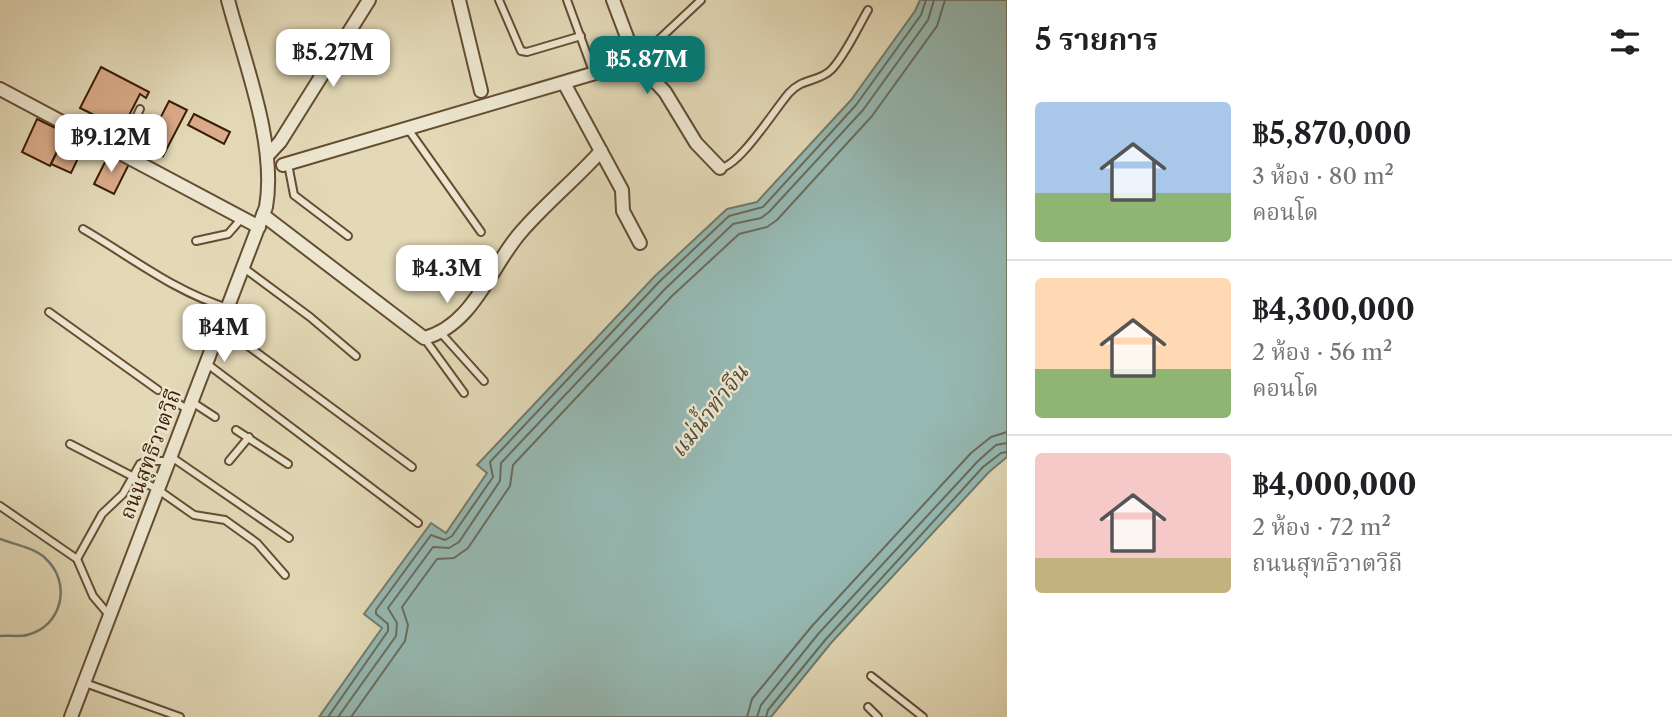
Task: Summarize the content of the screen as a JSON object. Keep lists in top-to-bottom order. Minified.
{"streets":{"street":["ถนนสุทธิวาตวิถี"]},"water":["แม่น้ำท่าจีน"],"page":{"heading":"5 รายการ","price":["฿5.27M","฿5.87M","฿9.12M","฿4.3M","฿4M"],"list":[{"name":"฿5,870,000","note":"3 ห้อง · 80 m² · คอนโด"},{"name":"฿4,300,000","note":"2 ห้อง · 56 m² · คอนโด"},{"name":"฿4,000,000","note":"2 ห้อง · 72 m² · ถนนสุทธิวาตวิถี"}]}}
